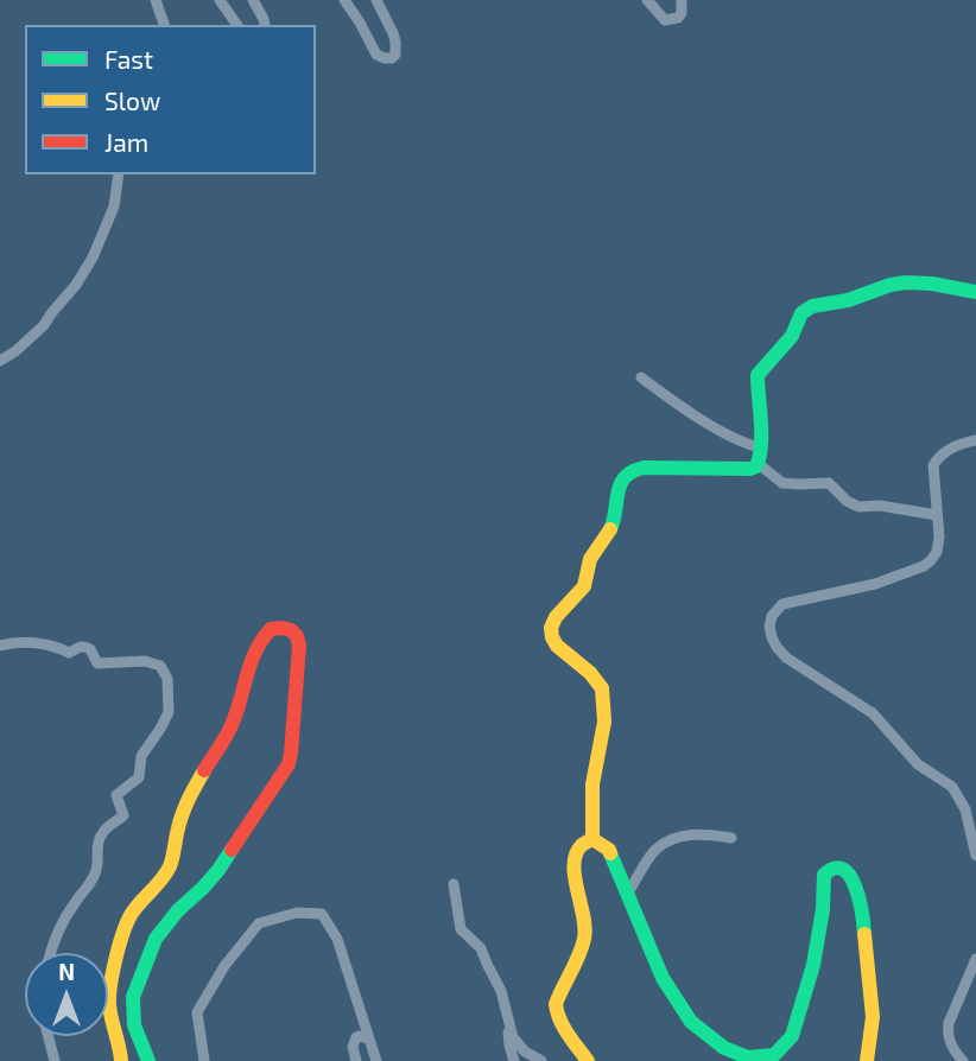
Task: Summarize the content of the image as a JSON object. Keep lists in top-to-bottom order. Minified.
{"legend":["Fast","Slow","Jam"],"north":"top"}
